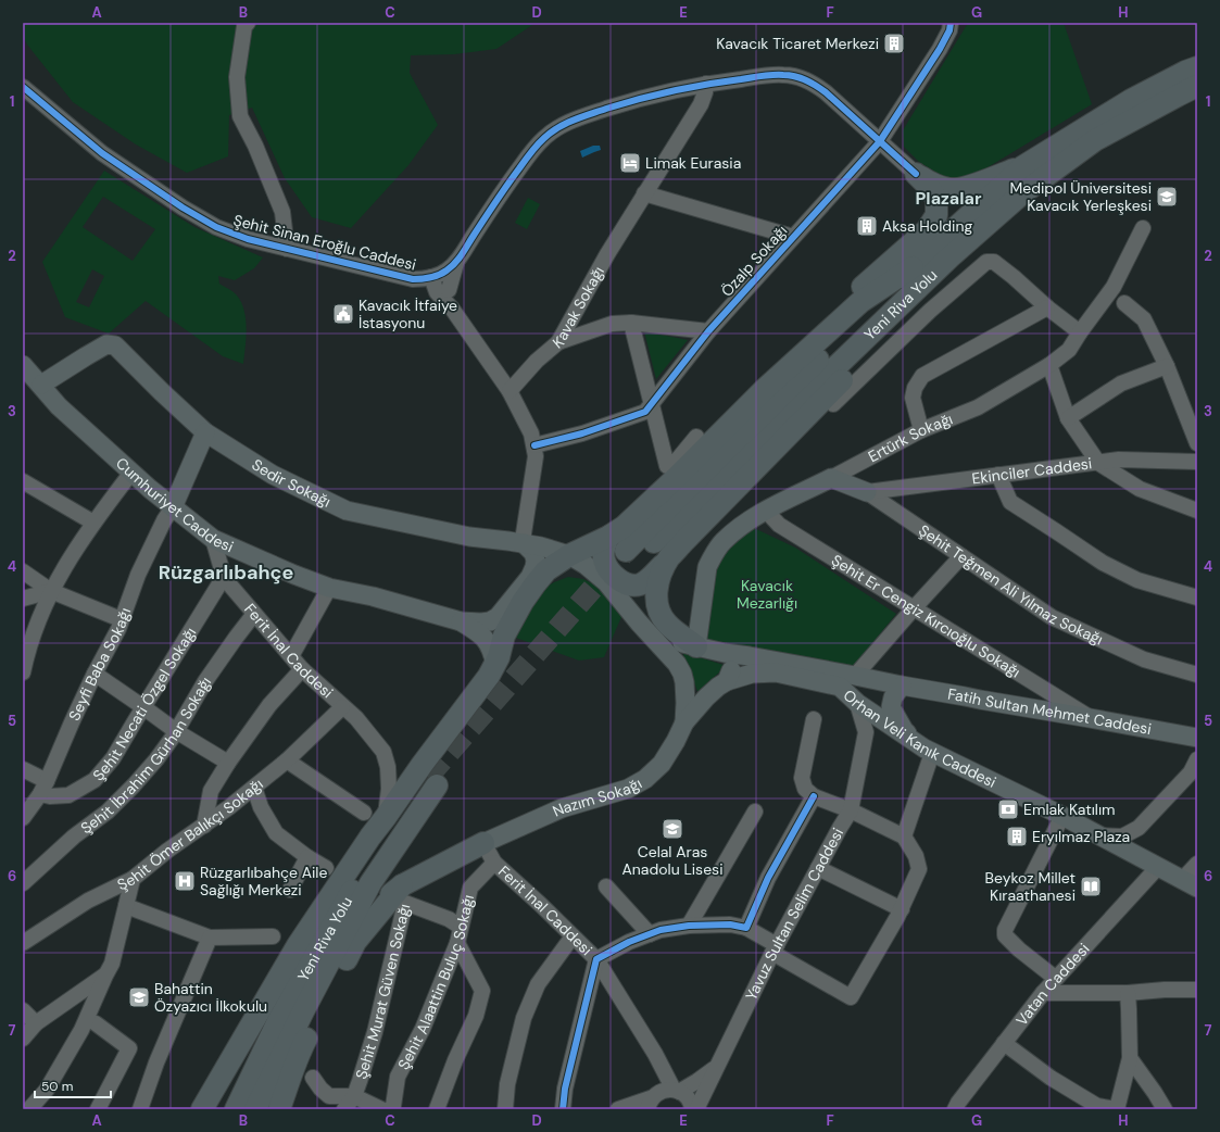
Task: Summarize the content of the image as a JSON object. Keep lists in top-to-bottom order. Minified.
{"streets":{"highway":["Yeni Riva Yolu"],"main road":["Ertürk Sokağı","Sedir Sokağı","Cumhuriyet Caddesi","Şehit Teğmen Ali Yılmaz Sokağı","Fatih Sultan Mehmet Caddesi","Orhan Veli Kanık Caddesi","Nazım Sokağı"],"street":["Şehit Sinan Eroğlu Caddesi","Özalp Sokağı","Kavak Sokağı","Ekinciler Caddesi","Şehit Er Cengiz Kırcıoğlu Sokağı","Ferit İnal Caddesi","Seyfi Baba Sokağı","Şehit Necati Özgel Sokağı","Şehit İbrahim Gürhan Sokağı","Şehit Ömer Balıkçı Sokağı","Yavuz Sultan Selim Caddesi","Şehit Alaattin Buluç Sokağı","Vatan Caddesi","Şehit Murat Güven Sokağı"]},"crossings":[["Şehit Sinan Eroğlu Caddesi","Özalp Sokağı"],["Şehit Sinan Eroğlu Caddesi","Kavak Sokağı"],["Ertürk Sokağı","Şehit Teğmen Ali Yılmaz Sokağı"],["Ertürk Sokağı","Şehit Er Cengiz Kırcıoğlu Sokağı"],["Ertürk Sokağı","Fatih Sultan Mehmet Caddesi"],["Ekinciler Caddesi","Şehit Teğmen Ali Yılmaz Sokağı"],["Sedir Sokağı","Cumhuriyet Caddesi"],["Sedir Sokağı","Fatih Sultan Mehmet Caddesi"],["Sedir Sokağı","Orhan Veli Kanık Caddesi"],["Sedir Sokağı","Nazım Sokağı"],["Cumhuriyet Caddesi","Ferit İnal Caddesi"],["Cumhuriyet Caddesi","Seyfi Baba Sokağı"],["Şehit Er Cengiz Kırcıoğlu Sokağı","Fatih Sultan Mehmet Caddesi"],["Ferit İnal Caddesi","Şehit Necati Özgel Sokağı"],["Ferit İnal Caddesi","Şehit İbrahim Gürhan Sokağı"],["Ferit İnal Caddesi","Nazım Sokağı"],["Ferit İnal Caddesi","Şehit Ömer Balıkçı Sokağı"],["Ferit İnal Caddesi","Şehit Alaattin Buluç Sokağı"],["Seyfi Baba Sokağı","Şehit Necati Özgel Sokağı"],["Orhan Veli Kanık Caddesi","Nazım Sokağı"],["Orhan Veli Kanık Caddesi","Vatan Caddesi"],["Şehit Alaattin Buluç Sokağı","Şehit Murat Güven Sokağı"]],"districts":["Plazalar","Rüzgarlıbahçe"],"parks":["Kavacık Mezarlığı"],"places":{"building":["Kavacık Ticaret Merkezi","Aksa Holding","Eryılmaz Plaza"],"hotel":["Limak Eurasia"],"school or university":["Medipol Üniversitesi Kavacık Yerleşkesi","Celal Aras Anadolu Lisesi","Bahattin Özyazıcı İlkokulu"],"public building":["Kavacık İtfaiye İstasyonu"],"bank":["Emlak Katılım"],"hospital":["Rüzgarlıbahçe Aile Sağlığı Merkezi"],"library":["Beykoz Millet Kıraathanesi"]},"scale_bar":"50 m","grid":{"columns":["A","B","C","D","E","F","G","H"],"rows":["1","2","3","4","5","6","7"]}}
